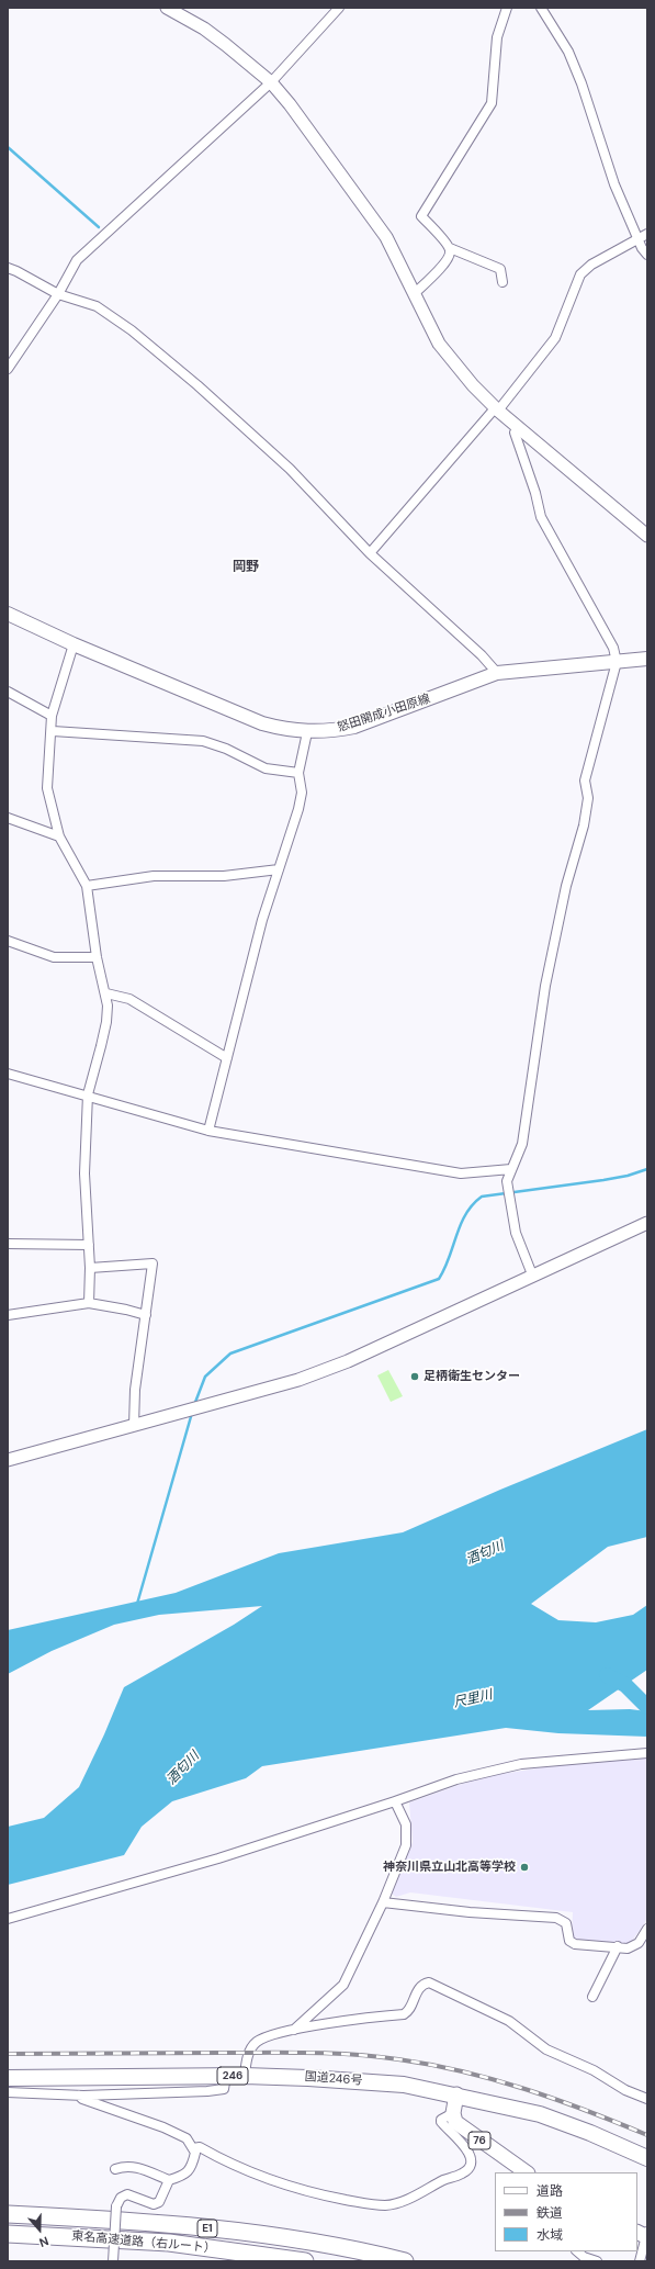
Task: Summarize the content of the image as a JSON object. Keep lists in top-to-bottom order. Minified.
{"streets":{"highway":["246","国道246号","E1","東名高速道路（右ルート）"],"main road":["怒田開成小田原線","76"]},"districts":["岡野"],"water":["酒匂川","尺里川"],"places":["足柄衛生センター","神奈川県立山北高等学校"],"legend":["道路","鉄道","水域"],"north":"bottom"}
